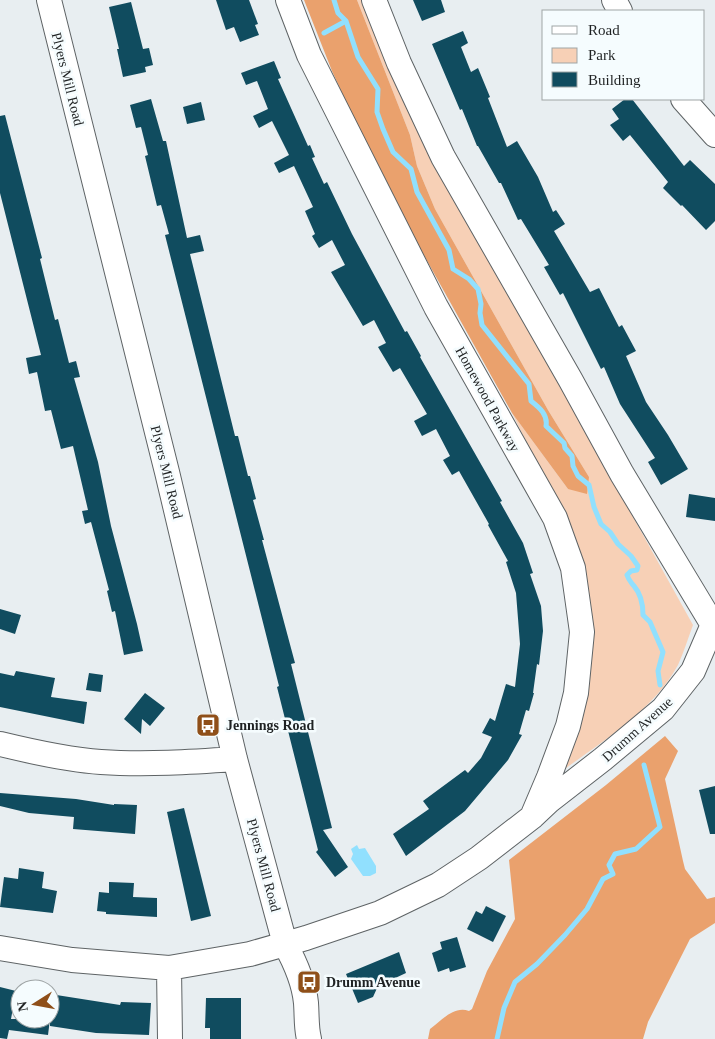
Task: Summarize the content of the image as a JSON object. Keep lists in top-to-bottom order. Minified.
{"streets":{"street":["Plyers Mill Road","Homewood Parkway","Drumm Avenue"]},"crossings":[["Plyers Mill Road","Drumm Avenue"],["Homewood Parkway","Drumm Avenue"]],"places":{"bus stop":["Jennings Road","Drumm Avenue"]},"legend":["Road","Park","Building"],"north":"left"}
